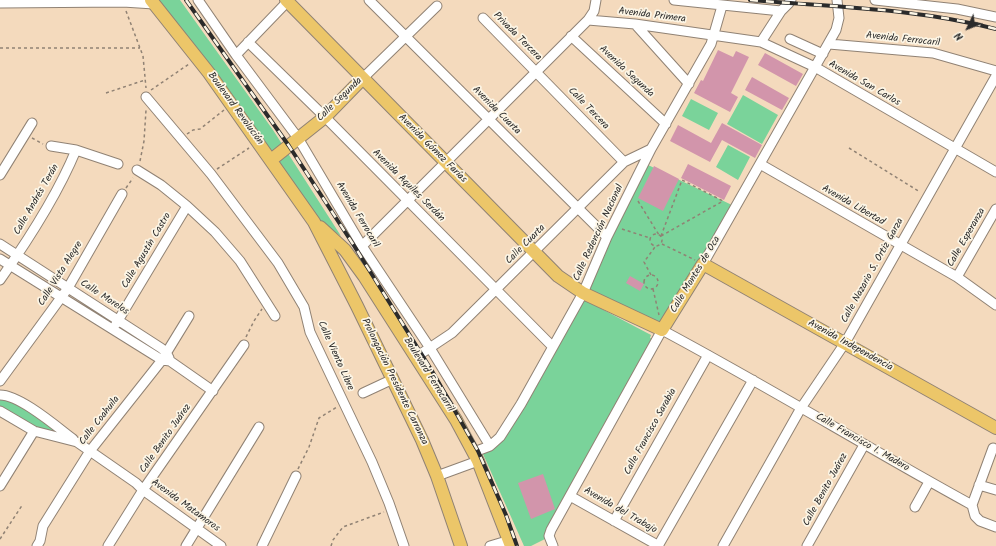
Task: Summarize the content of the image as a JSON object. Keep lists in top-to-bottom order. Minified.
{"streets":{"main road":["Calle Segunda","Boulevard Revolución","Avenida Gómez Farías","Calle Montes de Oca","Avenida Independencia","Boulevard Ferrocarril","Prolongación Presidente Carranza","Calle Francisco I. Madero"],"street":["Avenida Primera","Privada Tercera","Avenida Ferrocaril","Avenida Segunda","Avenida San Carlos","Calle Tercera","Avenida Cuarta","Avenida Aquiles Serdán","Calle Andrés Terán","Avenida Libertad","Calle Redención Nacional","Calle Esperanza","Calle Cuarta","Calle Agustín Castro","Calle Nazario S. Ortiz Garza","Calle Vista Alegre","Calle Morelos","Calle Viento Libre","Calle Coahuila","Calle Francisco Sarabia","Calle Benito Juárez","Avenida Matamoros","Avenida del Trabajo"]},"crossings":[["Avenida Primera","Avenida San Carlos"],["Avenida Primera","Calle Redención Nacional"],["Privada Tercera","Calle Tercera"],["Avenida Ferrocaril","Calle Segunda"],["Avenida Ferrocaril","Calle Redención Nacional"],["Avenida Ferrocaril","Calle Cuarta"],["Avenida Ferrocaril","Calle Montes de Oca"],["Avenida Segunda","Calle Redención Nacional"],["Avenida San Carlos","Calle Redención Nacional"],["Avenida San Carlos","Calle Nazario S. Ortiz Garza"],["Avenida San Carlos","Calle Montes de Oca"],["Calle Segunda","Boulevard Revolución"],["Calle Segunda","Avenida Cuarta"],["Calle Segunda","Avenida Gómez Farías"],["Calle Segunda","Avenida Aquiles Serdán"],["Boulevard Revolución","Boulevard Ferrocarril"],["Boulevard Revolución","Prolongación Presidente Carranza"],["Calle Tercera","Calle Cuarta"],["Avenida Cuarta","Calle Redención Nacional"],["Avenida Cuarta","Calle Cuarta"],["Avenida Gómez Farías","Calle Redención Nacional"],["Avenida Gómez Farías","Calle Cuarta"],["Avenida Gómez Farías","Calle Francisco I. Madero"],["Avenida Aquiles Serdán","Calle Redención Nacional"],["Avenida Aquiles Serdán","Calle Cuarta"],["Calle Andrés Terán","Calle Morelos"],["Avenida Libertad","Calle Esperanza"],["Avenida Libertad","Calle Nazario S. Ortiz Garza"],["Avenida Libertad","Calle Montes de Oca"],["Calle Redención Nacional","Calle Cuarta"],["Calle Redención Nacional","Boulevard Ferrocarril"],["Calle Redención Nacional","Prolongación Presidente Carranza"],["Calle Redención Nacional","Calle Francisco I. Madero"],["Calle Cuarta","Boulevard Ferrocarril"],["Calle Agustín Castro","Calle Morelos"],["Calle Nazario S. Ortiz Garza","Avenida Independencia"],["Calle Nazario S. Ortiz Garza","Calle Francisco I. Madero"],["Calle Vista Alegre","Calle Morelos"],["Calle Montes de Oca","Avenida Independencia"],["Calle Montes de Oca","Calle Francisco I. Madero"],["Calle Montes de Oca","Avenida del Trabajo"],["Calle Morelos","Calle Coahuila"],["Calle Morelos","Calle Benito Juárez"],["Boulevard Ferrocarril","Prolongación Presidente Carranza"],["Calle Coahuila","Avenida Matamoros"],["Calle Francisco Sarabia","Calle Francisco I. Madero"],["Calle Francisco Sarabia","Avenida del Trabajo"],["Calle Benito Juárez","Calle Francisco I. Madero"],["Calle Benito Juárez","Avenida Matamoros"]],"north":"bottom left"}
